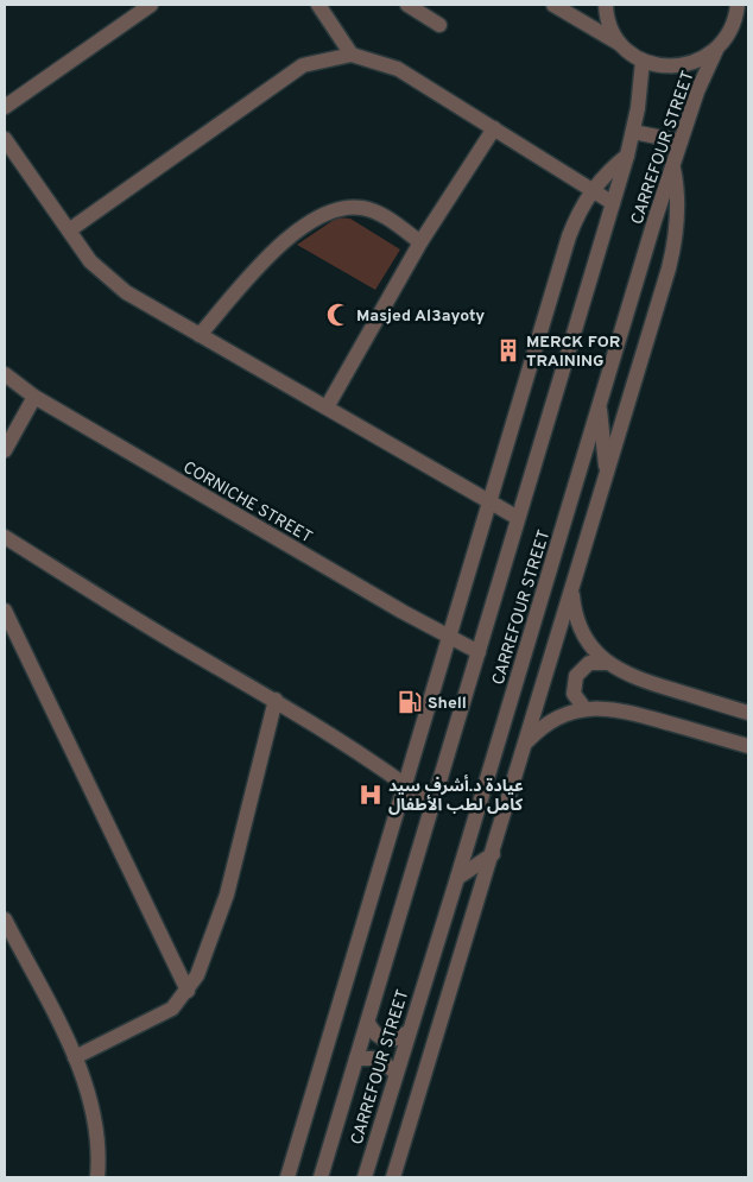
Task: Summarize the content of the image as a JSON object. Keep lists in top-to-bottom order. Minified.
{"streets":{"street":["CARREFOUR STREET","CORNICHE STREET"]},"crossings":[["CARREFOUR STREET","CORNICHE STREET"]],"places":{"mosque":["Masjed Al3ayoty"],"building":["MERCK FOR TRAINING"],"fuel station":["Shell"],"hospital":["عيادة د.أشرف سيد كامل لطب الأطفال"]}}
